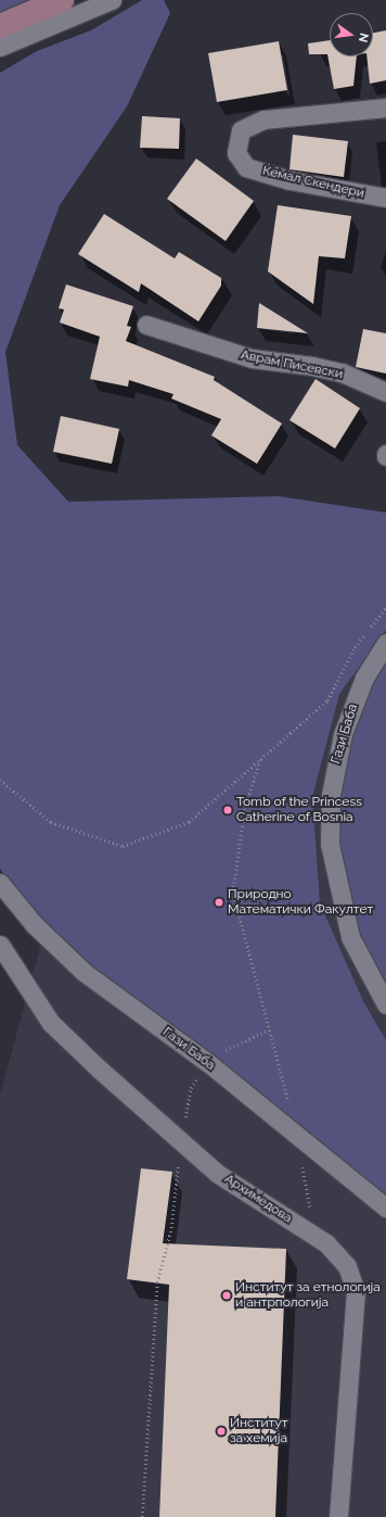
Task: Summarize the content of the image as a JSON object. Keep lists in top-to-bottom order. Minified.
{"streets":{"street":["Ќемал Скендери","Аврам Писевски","Гази Баба","Архимедова"]},"places":["Tomb of the Princess Catherine of Bosnia","Природно Математички Факултет","Институт за етнологија и антрпологија","Институт за хемија"],"north":"right"}
